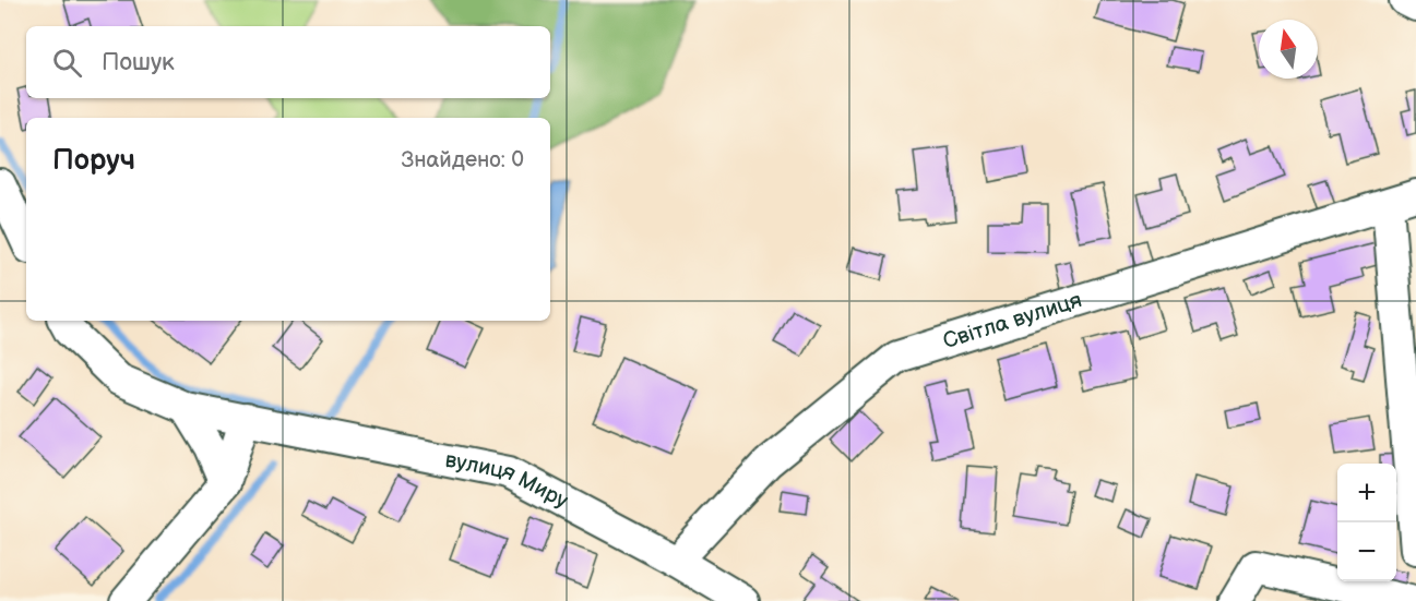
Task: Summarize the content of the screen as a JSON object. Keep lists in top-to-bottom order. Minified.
{"streets":{"street":["Світла вулиця","вулиця Миру"]},"crossings":[["Світла вулиця","вулиця Миру"]],"north":"top","page":{"search":"Пошук","heading":["Поруч","Знайдено: 0"],"map_buttons":["+","−"]}}
